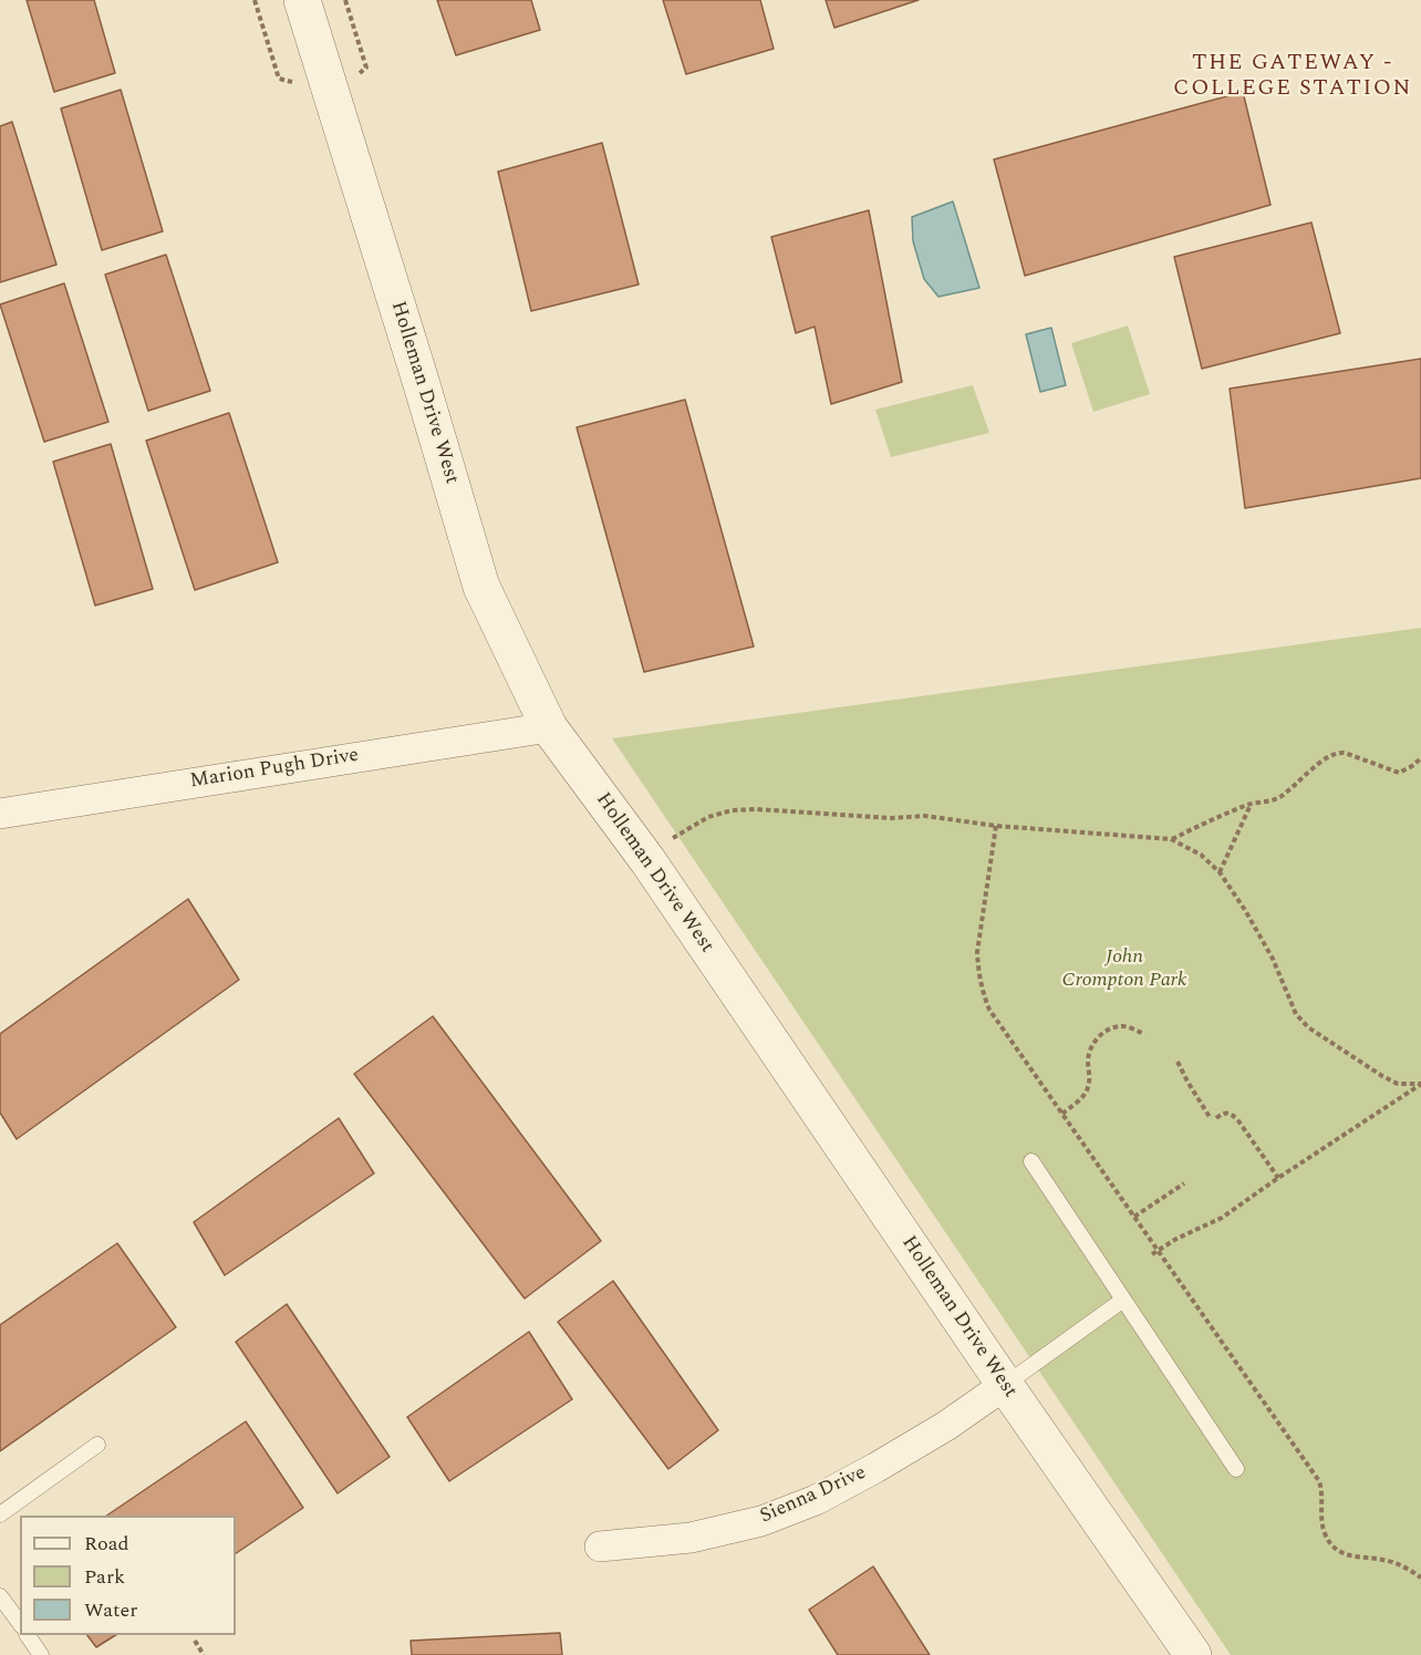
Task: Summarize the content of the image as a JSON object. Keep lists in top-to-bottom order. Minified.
{"streets":{"street":["Holleman Drive West","Marion Pugh Drive","Sienna Drive"]},"crossings":[["Holleman Drive West","Marion Pugh Drive"],["Holleman Drive West","Sienna Drive"]],"districts":["THE GATEWAY - COLLEGE STATION"],"parks":["John Crompton Park"],"legend":["Road","Park","Water"]}
